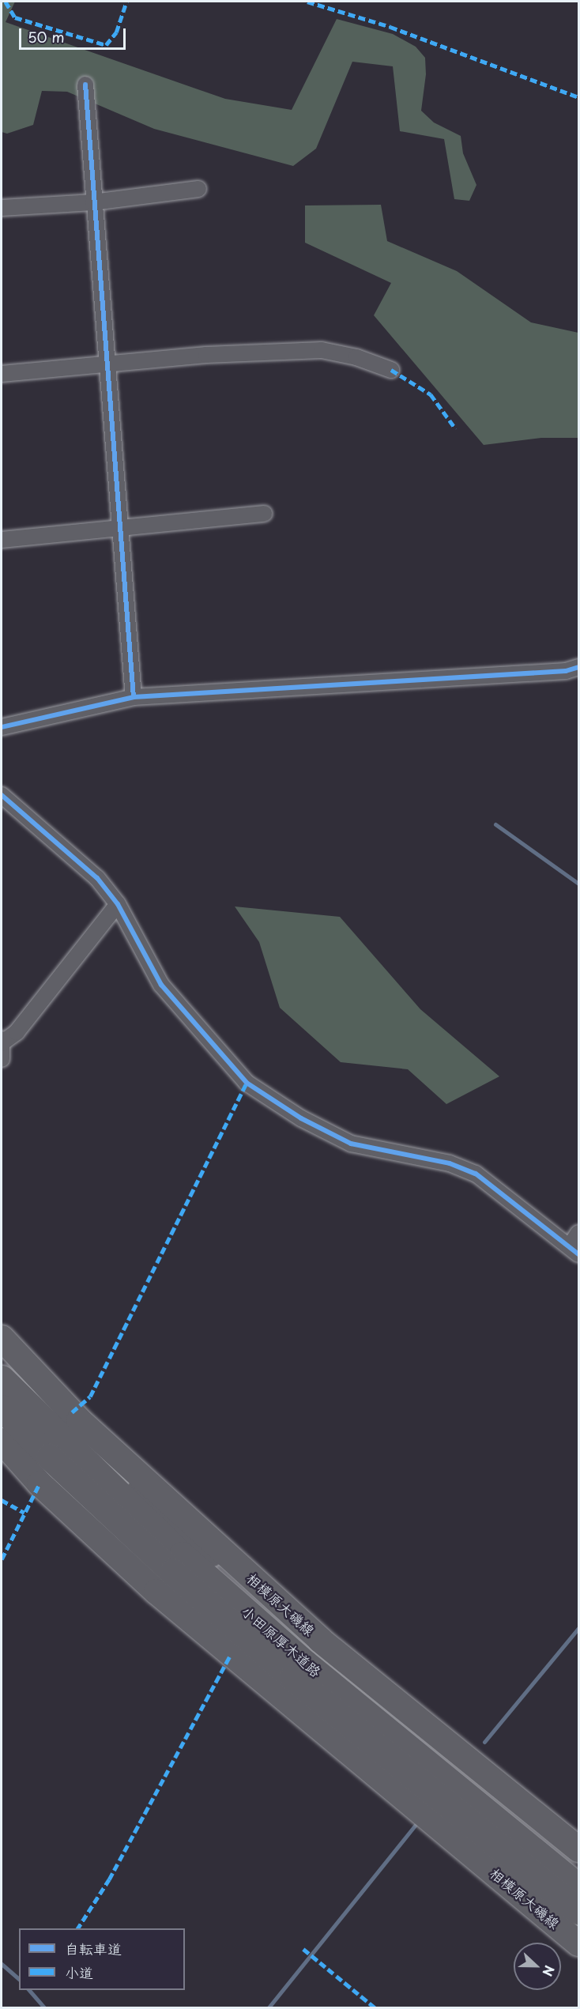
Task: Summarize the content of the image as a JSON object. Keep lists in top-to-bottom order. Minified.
{"streets":{"highway":["小田原厚木道路"],"main road":["相模原大磯線"]},"legend":["自転車道","小道"],"scale_bar":"50 m","north":"right"}
